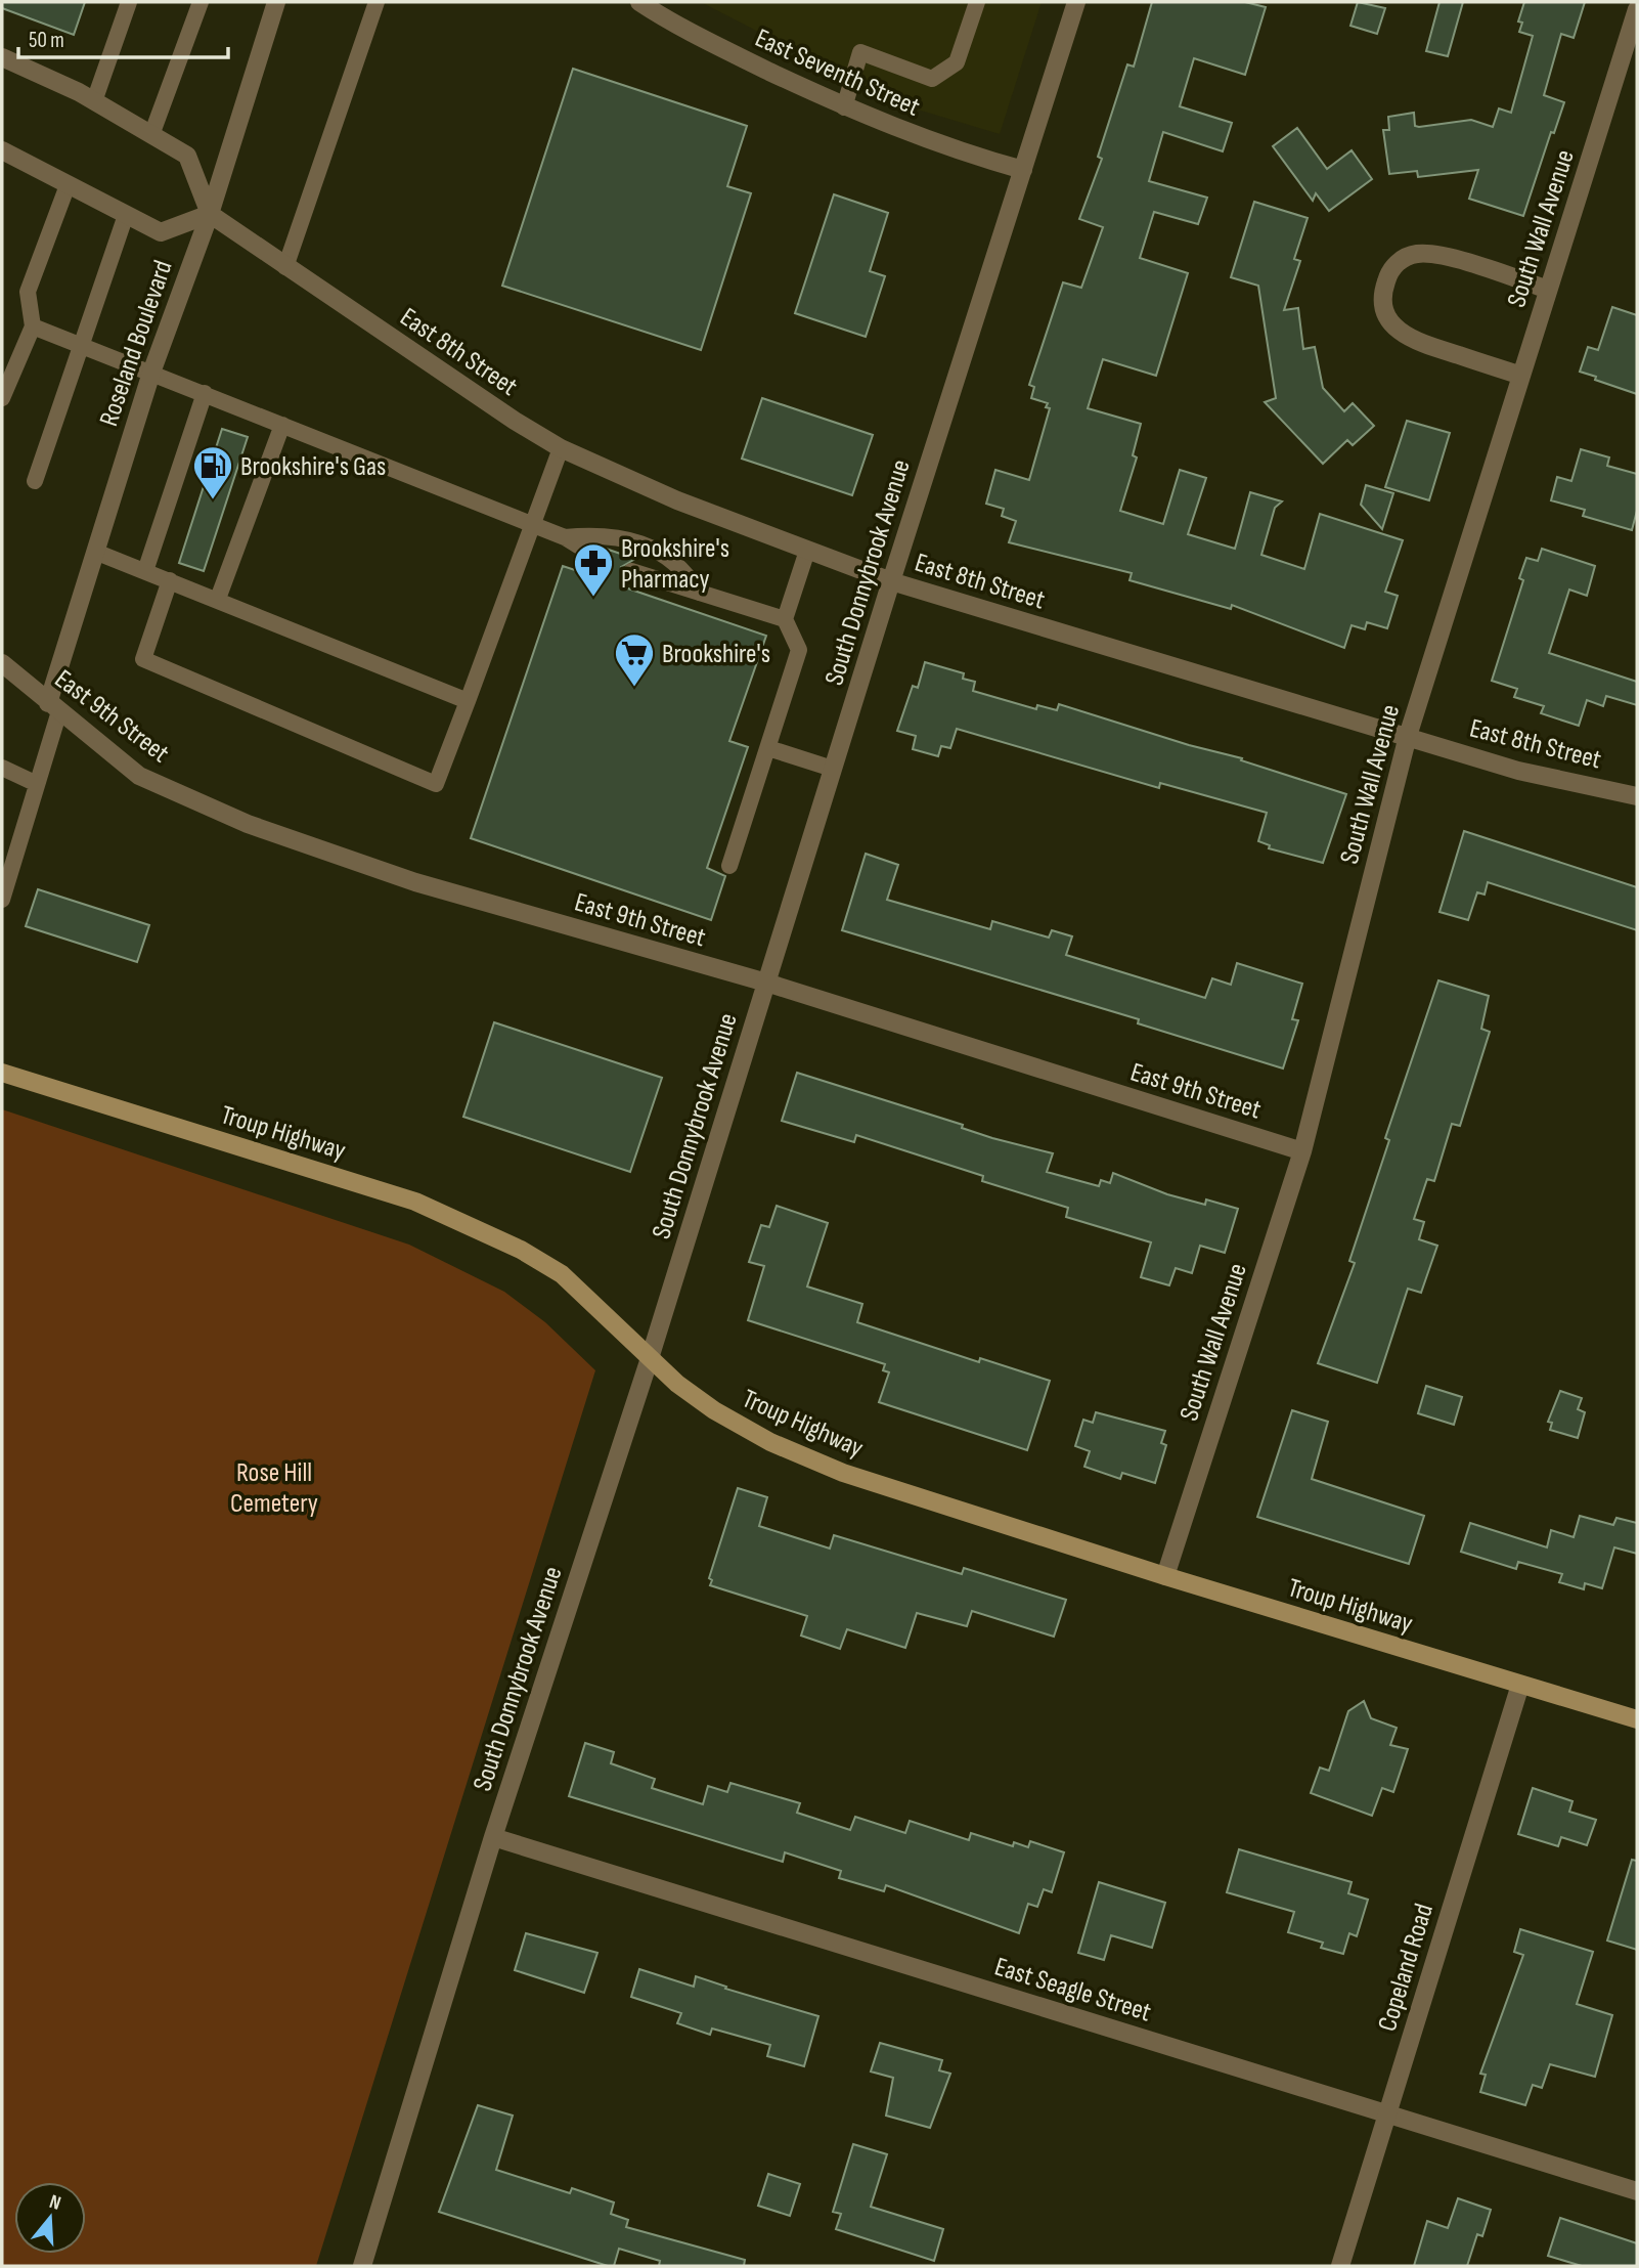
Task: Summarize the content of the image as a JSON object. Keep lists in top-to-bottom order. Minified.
{"streets":{"main road":["Troup Highway"],"street":["East Seventh Street","South Wall Avenue","Roseland Boulevard","East 8th Street","South Donnybrook Avenue","East 9th Street","Copeland Road","East Seagle Street"]},"crossings":[["East Seventh Street","South Donnybrook Avenue"],["South Wall Avenue","East 8th Street"],["South Wall Avenue","East 9th Street"],["South Wall Avenue","Troup Highway"],["Roseland Boulevard","East 8th Street"],["Roseland Boulevard","East 9th Street"],["East 8th Street","South Donnybrook Avenue"],["South Donnybrook Avenue","East 9th Street"],["South Donnybrook Avenue","Troup Highway"],["South Donnybrook Avenue","East Seagle Street"],["Troup Highway","Copeland Road"],["Copeland Road","East Seagle Street"]],"parks":["Rose Hill Cemetery"],"places":{"fuel station":["Brookshire's Gas"],"pharmacy":["Brookshire's Pharmacy"],"supermarket":["Brookshire's"]},"scale_bar":"50 m","north":"top"}
